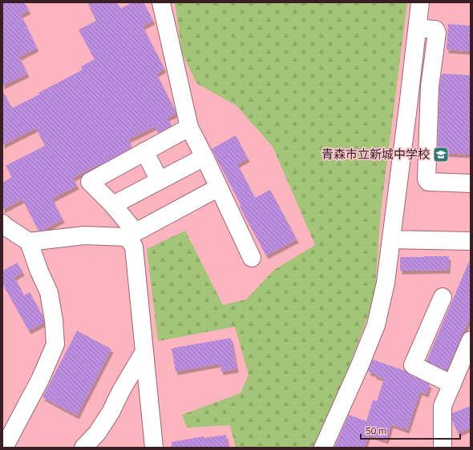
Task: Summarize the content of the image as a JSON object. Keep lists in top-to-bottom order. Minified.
{"places":{"school or university":["青森市立新城中学校"]},"scale_bar":"50 m"}
